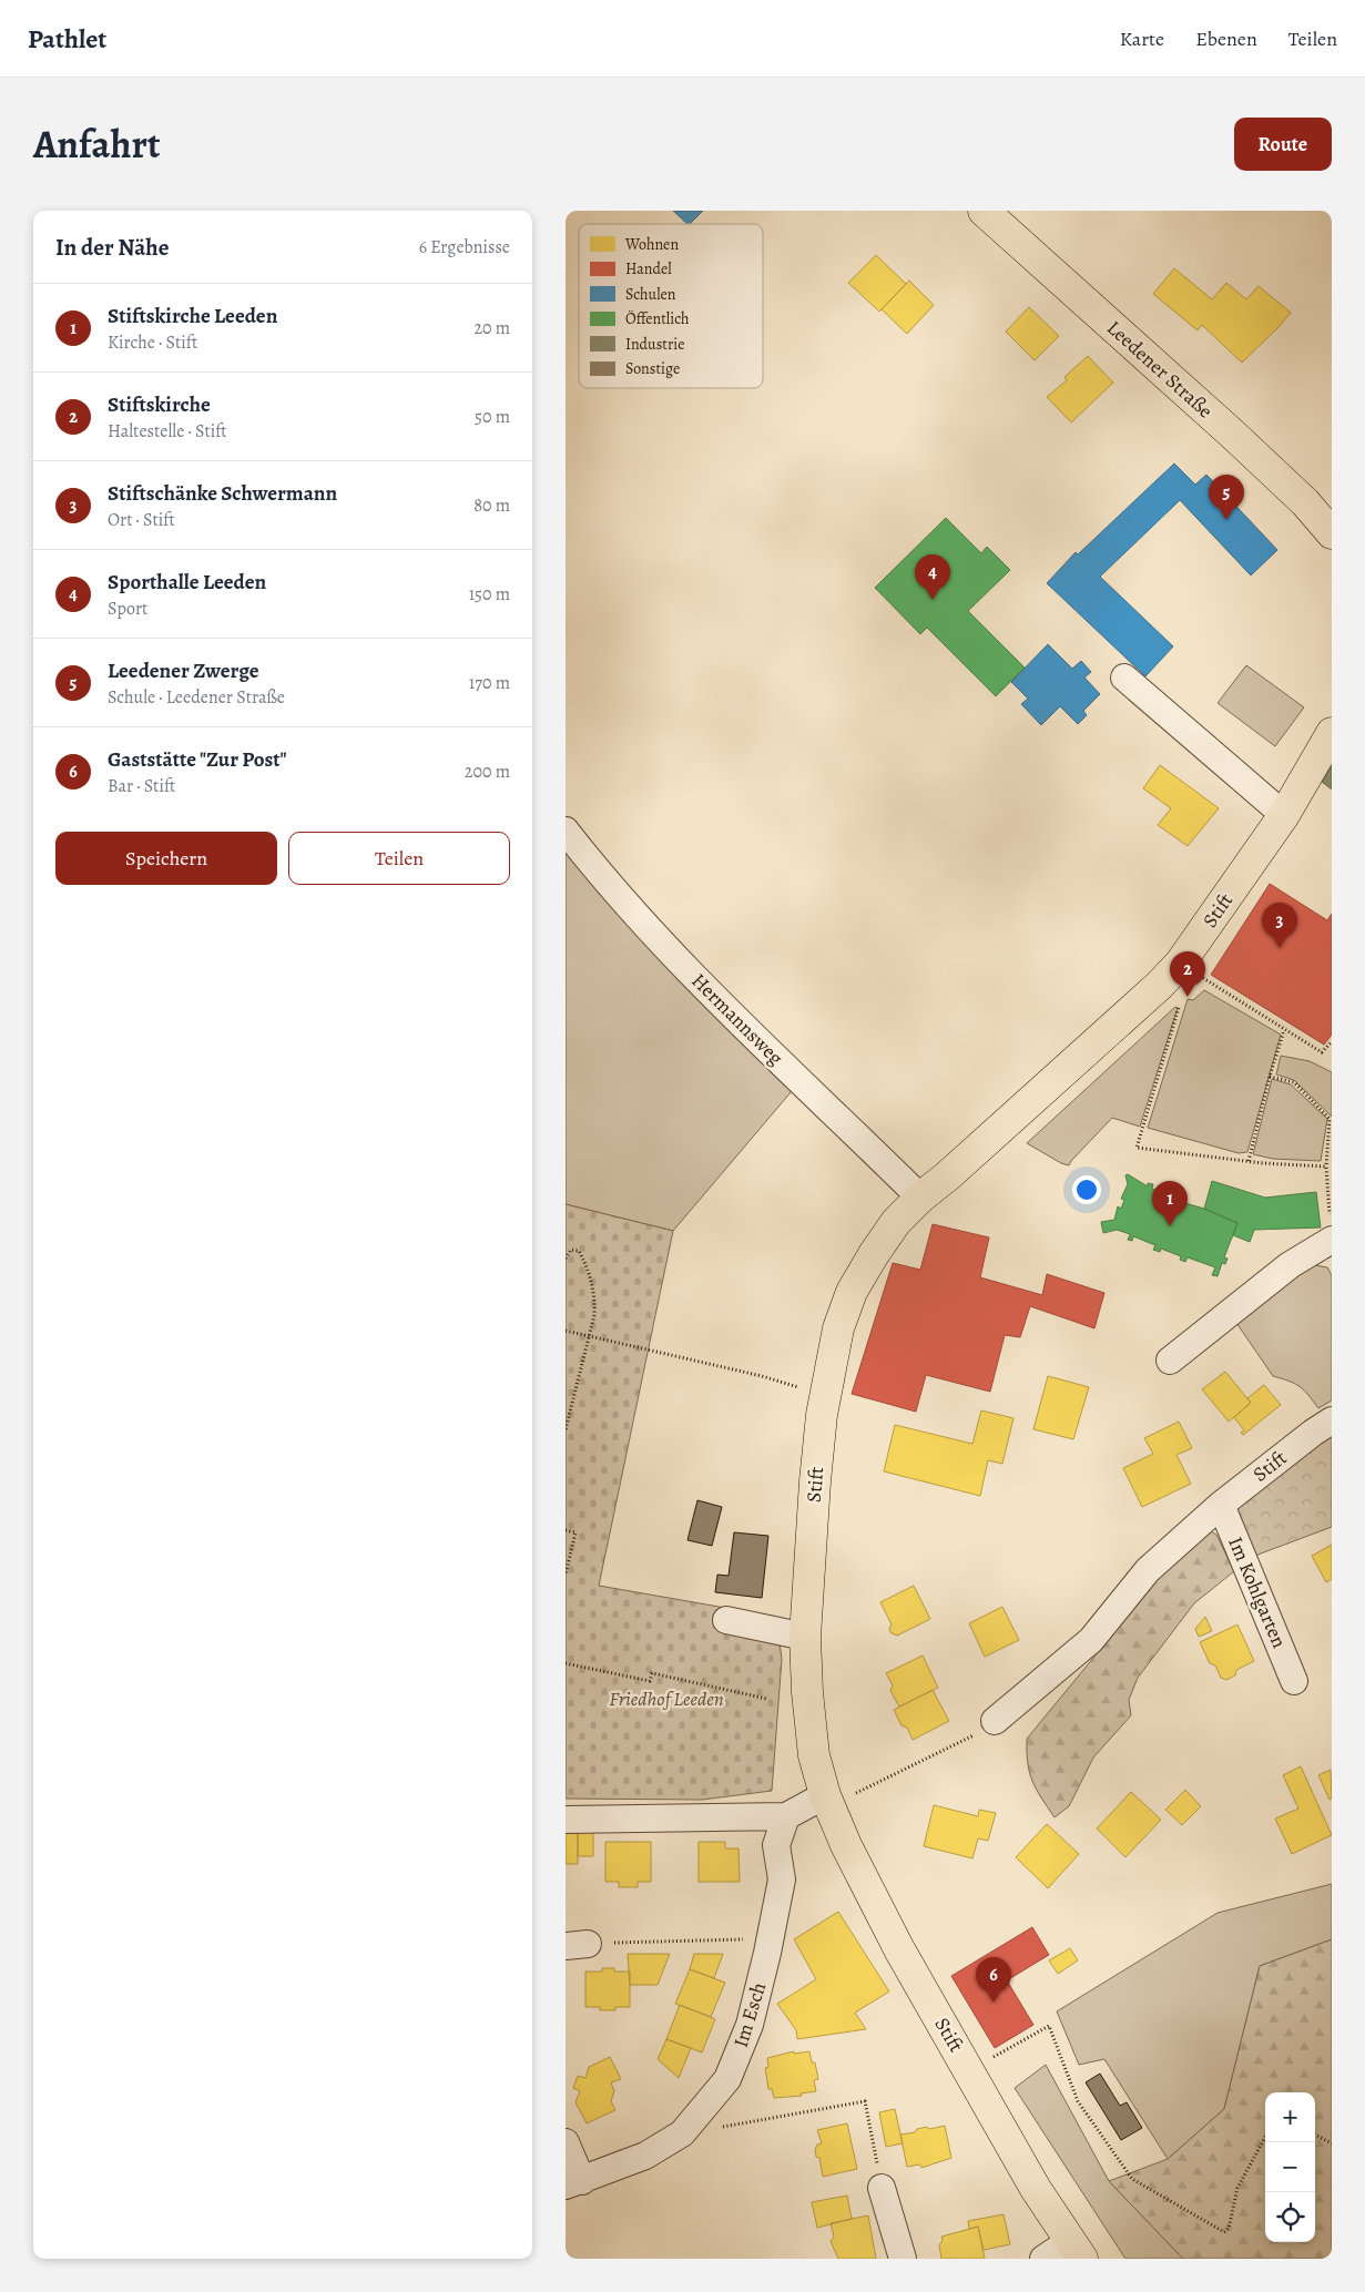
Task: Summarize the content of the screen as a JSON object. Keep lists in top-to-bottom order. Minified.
{"streets":{"main road":["Leedener Straße","Stift"],"street":["Hermannsweg","Im Kohlgarten","Im Esch"]},"crossings":[["Stift","Hermannsweg"],["Stift","Im Kohlgarten"]],"parks":["Friedhof Leeden"],"legend":["Wohnen","Handel","Schulen","Öffentlich","Industrie","Sonstige"],"page":{"header":"Pathlet","nav":["Karte","Ebenen","Teilen"],"title":"Anfahrt","buttons":["Route",["Speichern","Teilen"]],"heading":["In der Nähe","6 Ergebnisse"],"list":[{"mark":"1","name":"Stiftskirche Leeden","note":"Kirche · Stift","value":"20 m"},{"mark":"2","name":"Stiftskirche","note":"Haltestelle · Stift","value":"50 m"},{"mark":"3","name":"Stiftschänke Schwermann","note":"Ort · Stift","value":"80 m"},{"mark":"4","name":"Sporthalle Leeden","note":"Sport","value":"150 m"},{"mark":"5","name":"Leedener Zwerge","note":"Schule · Leedener Straße","value":"170 m"},{"mark":"6","name":"Gaststätte \"Zur Post\"","note":"Bar · Stift","value":"200 m"}],"pins":["5","4","3","2","1","6"],"map_buttons":["+","−"]}}
